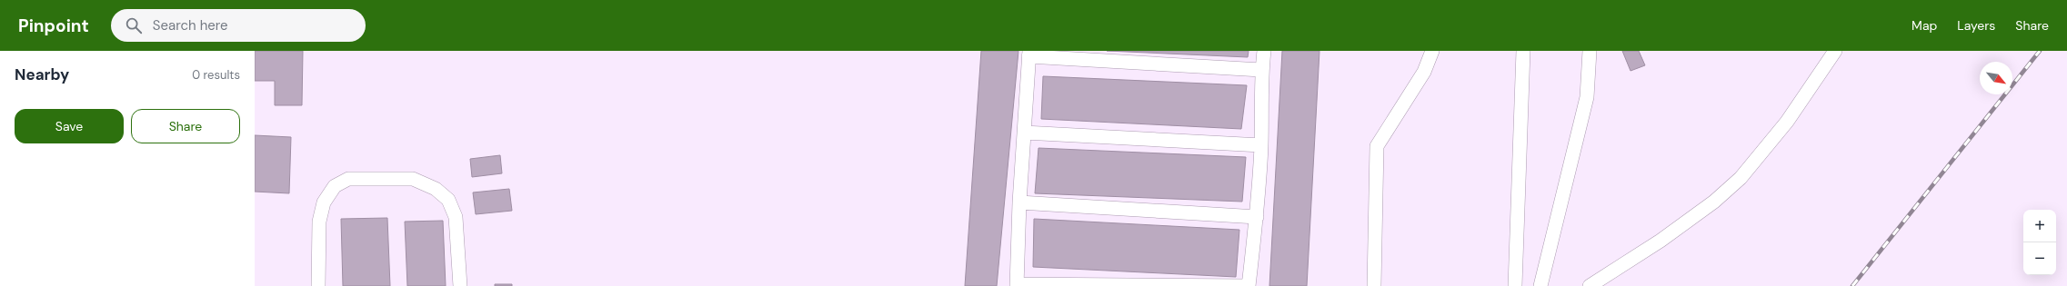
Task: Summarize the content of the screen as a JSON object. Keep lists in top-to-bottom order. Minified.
{"north":"bottom right","page":{"header":"Pinpoint","search":"Search here","nav":["Map","Layers","Share"],"heading":["Nearby","0 results"],"buttons":["Save","Share"],"map_buttons":["+","−"]}}
